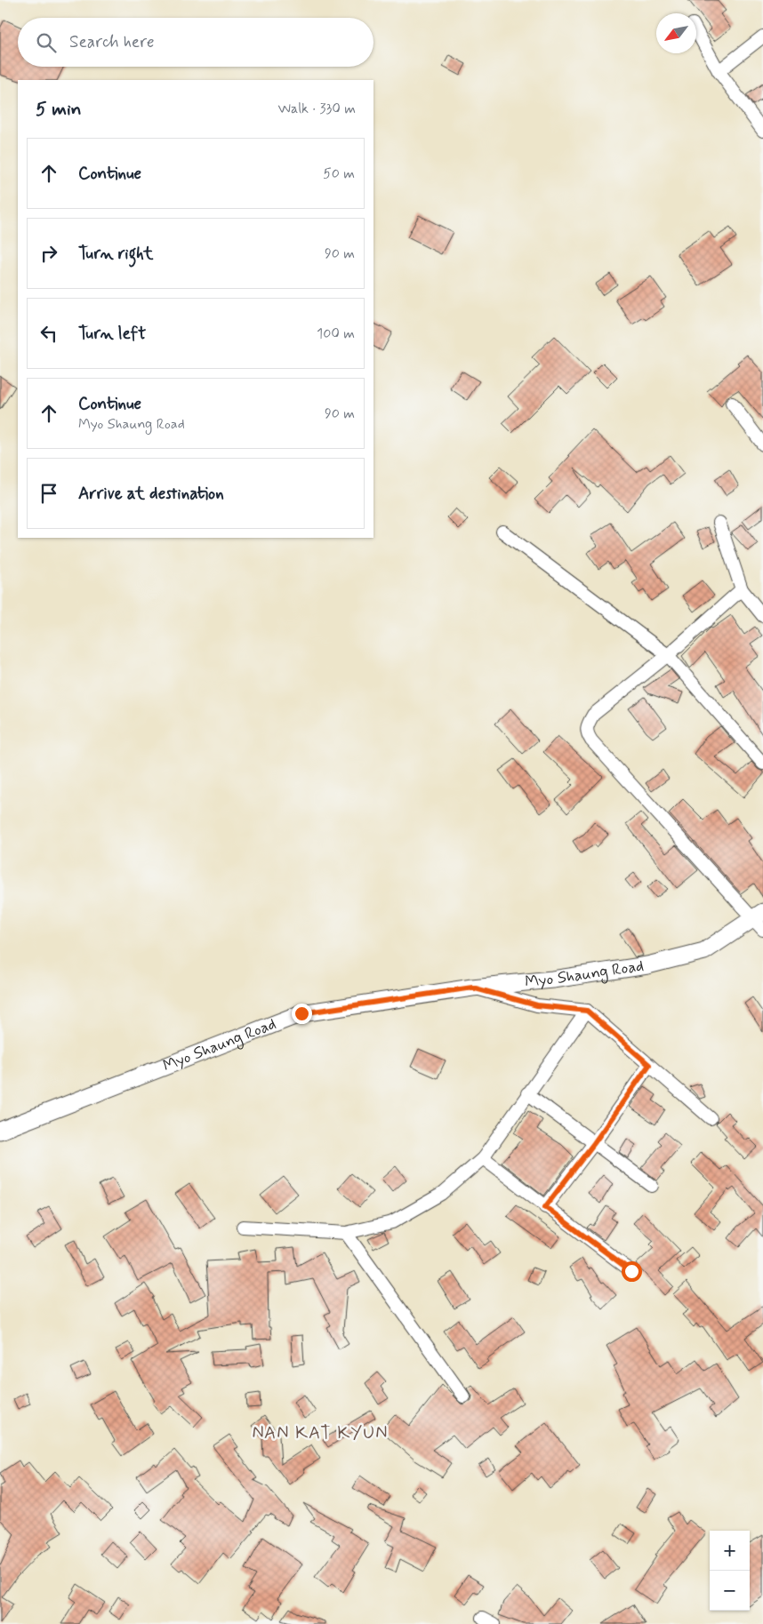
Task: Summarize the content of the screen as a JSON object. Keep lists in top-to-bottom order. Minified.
{"streets":{"street":["Myo Shaung Road"]},"districts":["NAN KAT KYUN"],"north":"bottom left","page":{"search":"Search here","heading":["5 min","Walk · 330 m"],"list":[["Continue","50 m"],["Turn right","90 m"],["Turn left","100 m"],["Continue","Myo Shaung Road","90 m"],"Arrive at destination"],"map_buttons":["+","−"]}}
